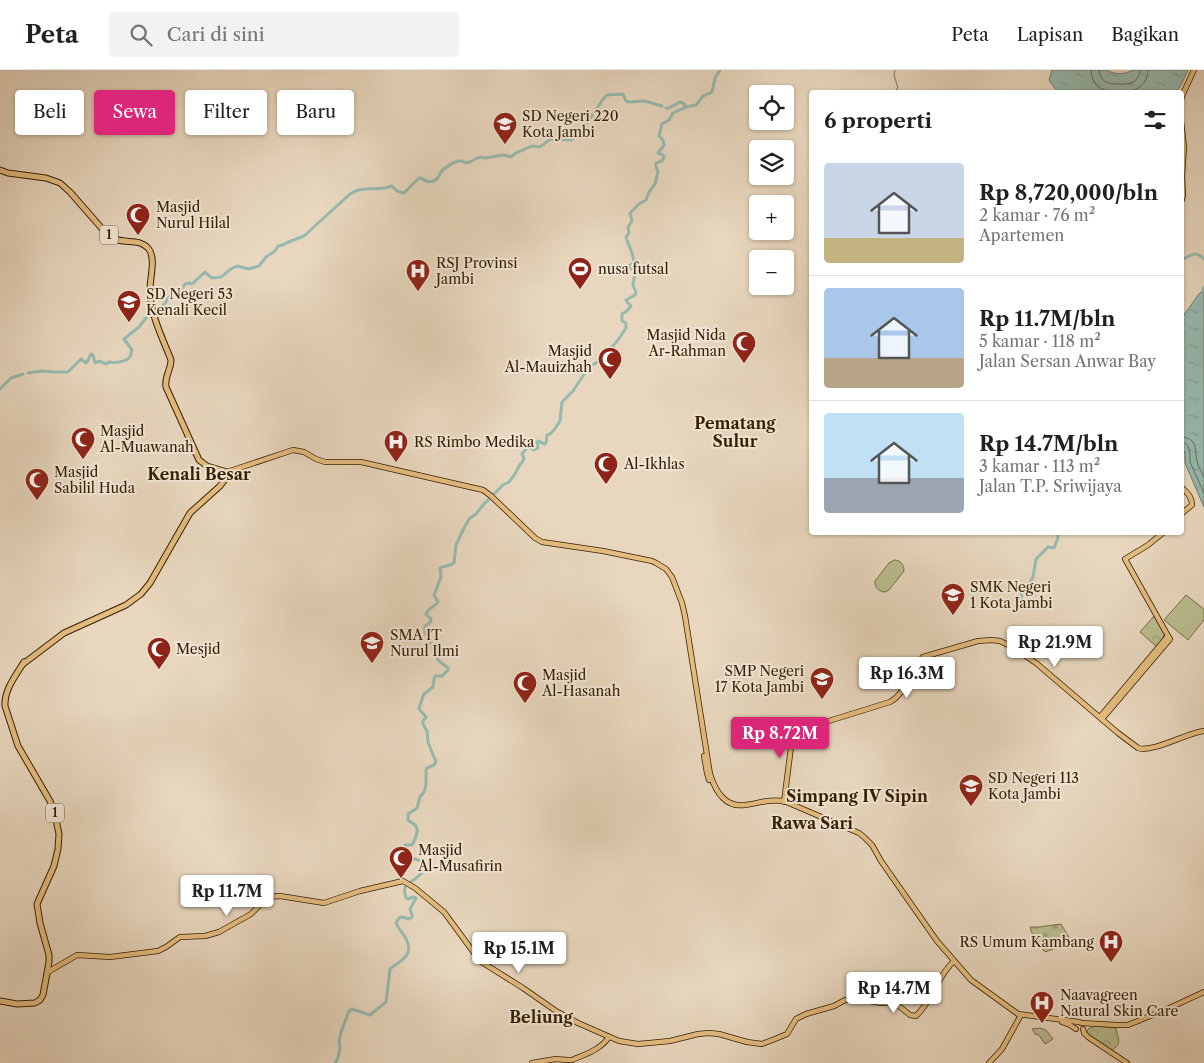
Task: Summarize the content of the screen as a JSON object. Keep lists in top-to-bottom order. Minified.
{"streets":{"highway":["1"]},"districts":["Pematang Sulur","Kenali Besar","Simpang IV Sipin","Rawa Sari","Beliung"],"places":{"school or university":["SD Negeri 220 Kota Jambi","SD Negeri 53 Kenali Kecil","SMK Negeri 1 Kota Jambi","SMA IT Nurul Ilmi","SMP Negeri 17 Kota Jambi","SD Negeri 113 Kota Jambi"],"mosque":["Masjid Nurul Hilal","Masjid Nida Ar-Rahman","Masjid Al-Mauizhah","Masjid Al-Muawanah","Al-Ikhlas","Masjid Sabilil Huda","Mesjid","Masjid Al-Hasanah","Masjid Al-Musafirin"],"sports":["nusa futsal"],"hospital":["RSJ Provinsi Jambi","RS Rimbo Medika","RS Umum Kambang","Naavagreen Natural Skin Care"]},"page":{"header":"Peta","search":"Cari di sini","nav":["Peta","Lapisan","Bagikan"],"map_buttons":["+","−"],"chip":["Beli","Sewa","Filter","Baru"],"heading":"6 properti","list":[{"name":"Rp 8,720,000/bln","note":"2 kamar · 76 m² · Apartemen"},{"name":"Rp 11.7M/bln","note":"5 kamar · 118 m² · Jalan Sersan Anwar Bay"},{"name":"Rp 14.7M/bln","note":"3 kamar · 113 m² · Jalan T.P. Sriwijaya"}],"price":["Rp 21.9M","Rp 16.3M","Rp 8.72M","Rp 11.7M","Rp 15.1M","Rp 14.7M"]}}
